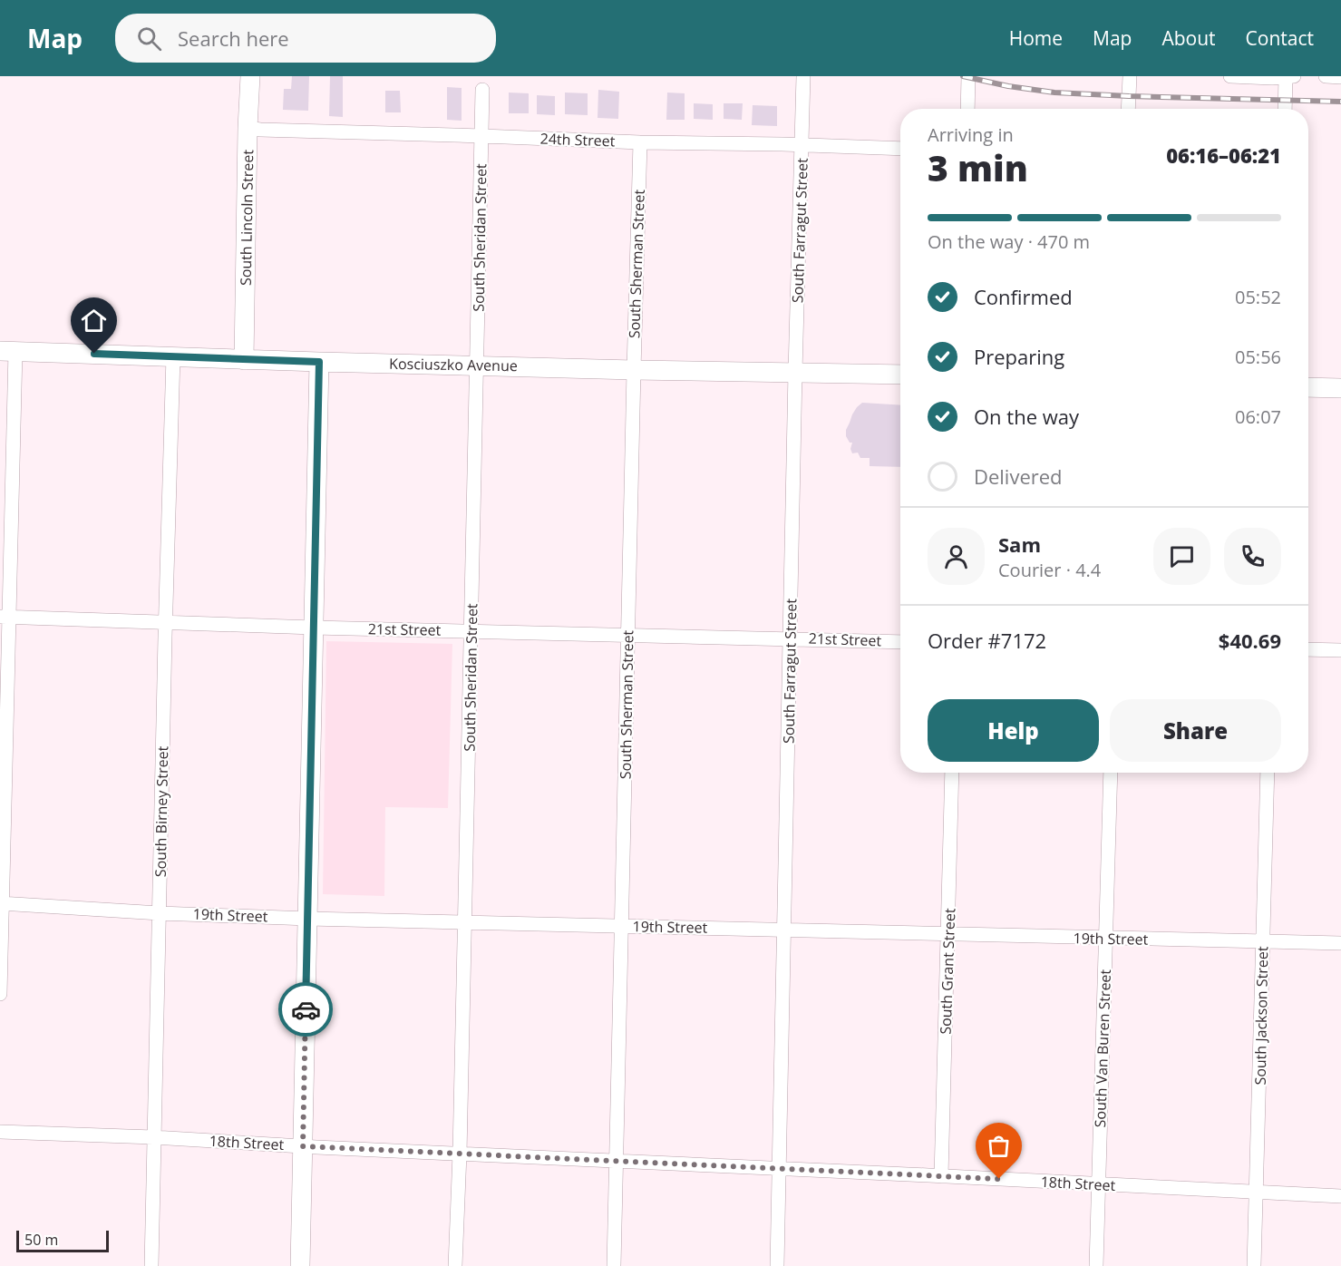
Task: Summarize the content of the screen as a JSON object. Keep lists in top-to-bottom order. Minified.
{"streets":{"street":["24th Street","South Lincoln Street","South Farragut Street","South Sheridan Street","South Sherman Street","Kosciuszko Avenue","21st Street","South Birney Street","19th Street","South Grant Street","South Jackson Street","South Van Buren Street","18th Street"]},"crossings":[["24th Street","South Lincoln Street"],["24th Street","South Farragut Street"],["24th Street","South Sheridan Street"],["24th Street","South Sherman Street"],["South Lincoln Street","Kosciuszko Avenue"],["South Farragut Street","Kosciuszko Avenue"],["South Farragut Street","21st Street"],["South Farragut Street","19th Street"],["South Farragut Street","18th Street"],["South Sheridan Street","Kosciuszko Avenue"],["South Sheridan Street","21st Street"],["South Sheridan Street","19th Street"],["South Sheridan Street","18th Street"],["South Sherman Street","Kosciuszko Avenue"],["South Sherman Street","21st Street"],["South Sherman Street","19th Street"],["South Sherman Street","18th Street"],["Kosciuszko Avenue","South Birney Street"],["21st Street","South Birney Street"],["South Birney Street","19th Street"],["South Birney Street","18th Street"],["19th Street","South Grant Street"],["19th Street","South Jackson Street"],["19th Street","South Van Buren Street"],["South Grant Street","18th Street"],["South Jackson Street","18th Street"],["South Van Buren Street","18th Street"]],"scale_bar":"50 m","page":{"header":"Map","search":"Search here","nav":["Home","Map","About","Contact"],"heading":["3 min","Arriving in","06:16–06:21"],"panel":["Sam","Courier · 4.4","Order #7172","$40.69"],"bar":"On the way · 470 m","list":[["Confirmed","05:52"],["Preparing","05:56"],["On the way","06:07"],"Delivered"],"buttons":["Help","Share"],"scale":"50 m"}}
